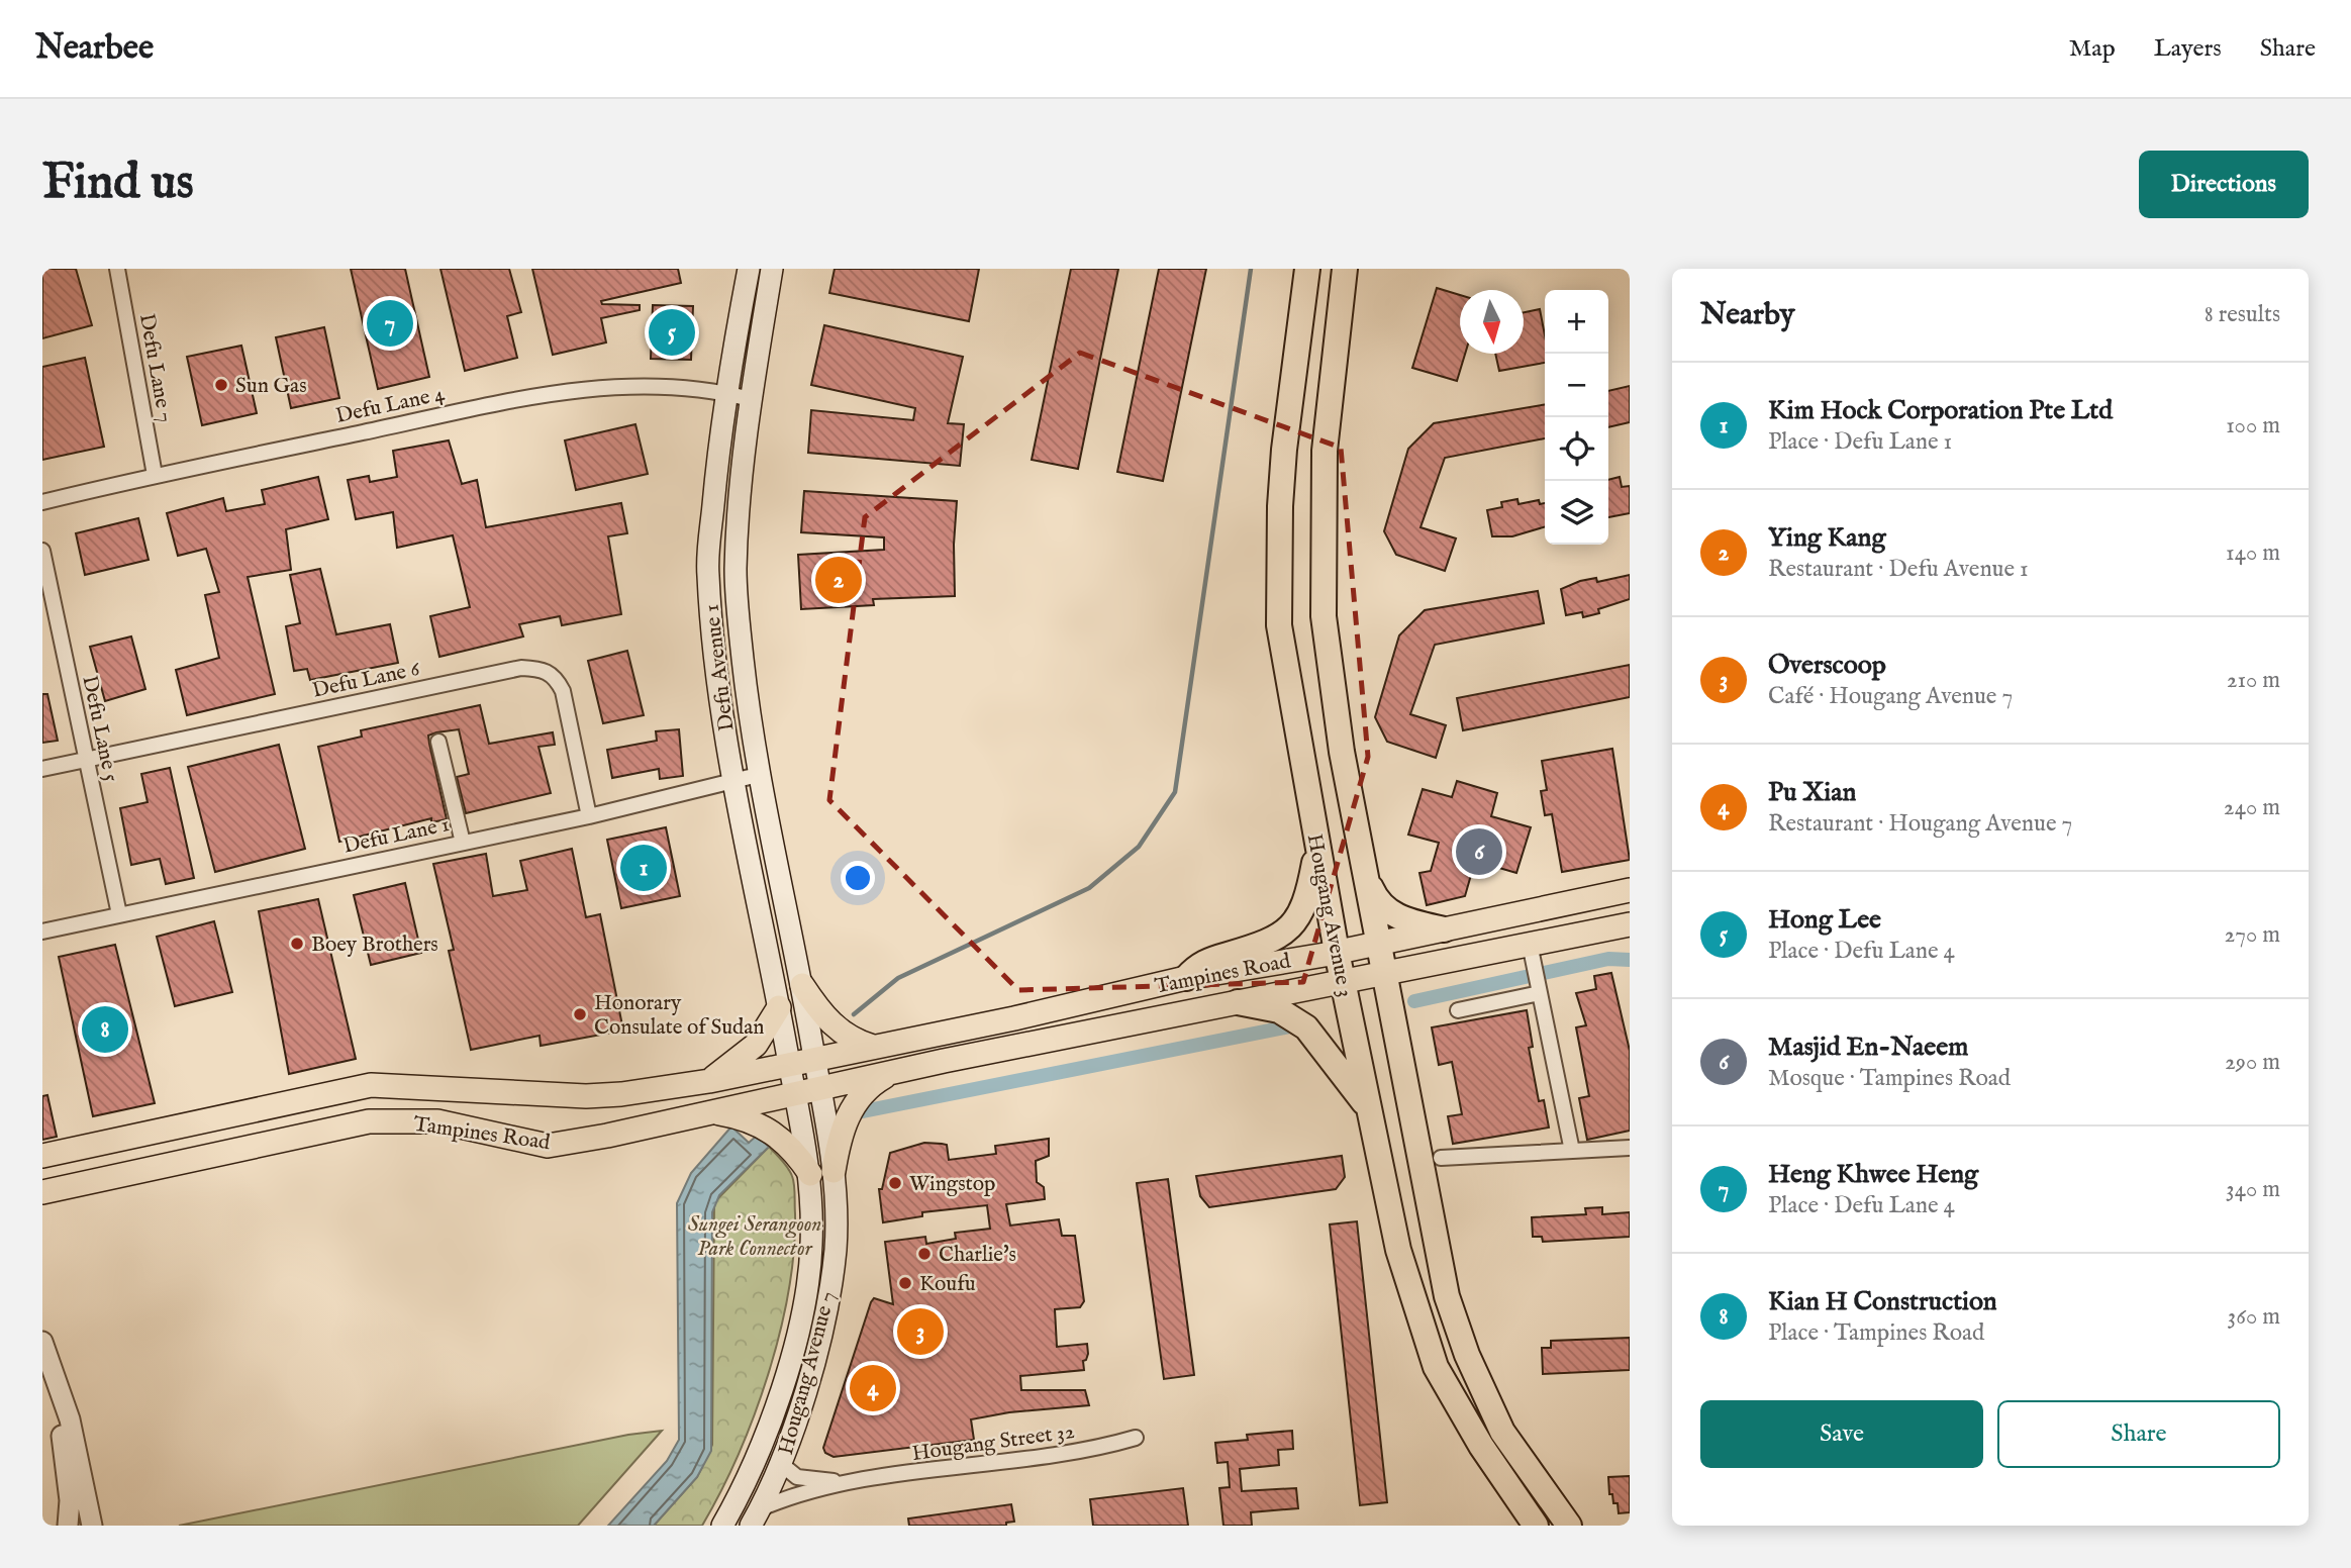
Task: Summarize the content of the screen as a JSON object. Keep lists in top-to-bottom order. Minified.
{"streets":{"highway":["Hougang Avenue 3"],"main road":["Defu Avenue 1","Tampines Road","Hougang Avenue 7"],"street":["Defu Lane 7","Defu Lane 4","Defu Lane 6","Defu Lane 5","Defu Lane 1","Hougang Street 32"]},"crossings":[["Defu Lane 7","Defu Lane 4"],["Defu Lane 4","Defu Avenue 1"],["Defu Avenue 1","Defu Lane 1"],["Defu Avenue 1","Tampines Road"],["Defu Lane 6","Defu Lane 5"],["Defu Lane 6","Defu Lane 1"],["Defu Lane 5","Defu Lane 1"],["Hougang Avenue 3","Tampines Road"],["Tampines Road","Hougang Avenue 7"],["Hougang Avenue 7","Hougang Street 32"]],"parks":["Sungei Serangoon Park Connector"],"places":["Sun Gas","Boey Brothers","Honorary Consulate of Sudan","Wingstop","Charlie's","Koufu"],"north":"bottom","page":{"header":"Nearbee","nav":["Map","Layers","Share"],"buttons":["Directions",["Save","Share"]],"title":"Find us","heading":["Nearby","8 results"],"map_buttons":["+","−"],"pins":["7","5","2","6","1","8","3","4"],"list":[{"mark":"1","name":"Kim Hock Corporation Pte Ltd","note":"Place · Defu Lane 1","value":"100 m"},{"mark":"2","name":"Ying Kang","note":"Restaurant · Defu Avenue 1","value":"140 m"},{"mark":"3","name":"Overscoop","note":"Café · Hougang Avenue 7","value":"210 m"},{"mark":"4","name":"Pu Xian","note":"Restaurant · Hougang Avenue 7","value":"240 m"},{"mark":"5","name":"Hong Lee","note":"Place · Defu Lane 4","value":"270 m"},{"mark":"6","name":"Masjid En-Naeem","note":"Mosque · Tampines Road","value":"290 m"},{"mark":"7","name":"Heng Khwee Heng","note":"Place · Defu Lane 4","value":"340 m"},{"mark":"8","name":"Kian H Construction","note":"Place · Tampines Road","value":"360 m"}]}}
